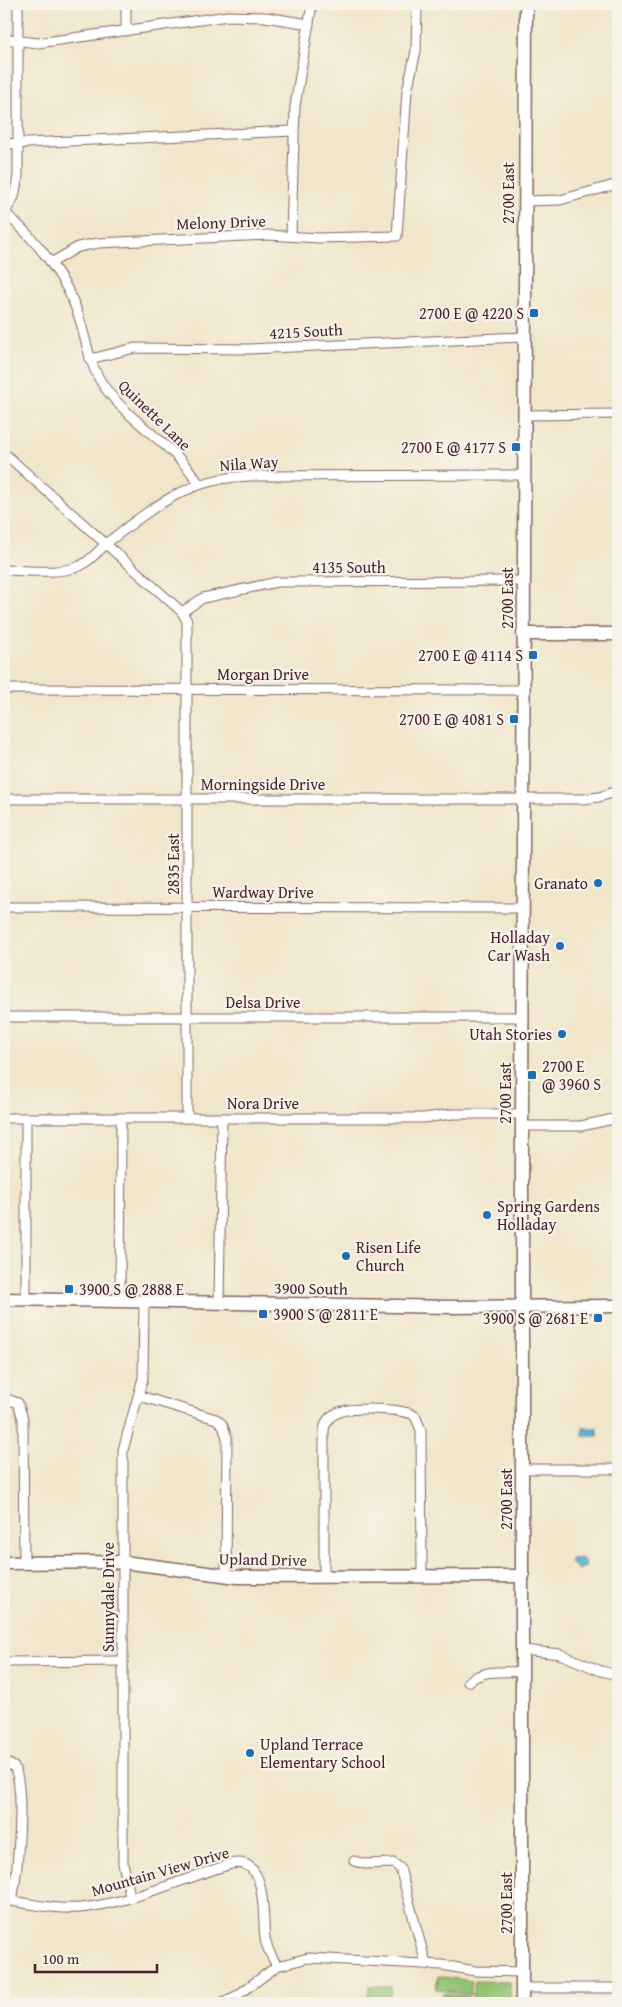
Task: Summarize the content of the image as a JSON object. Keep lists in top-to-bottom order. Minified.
{"streets":{"street":["2700 East","Melony Drive","4215 South","Quinette Lane","Nila Way","4135 South","Morgan Drive","Morningside Drive","2835 East","Wardway Drive","Delsa Drive","Nora Drive","3900 South","Upland Drive","Sunnydale Drive","Mountain View Drive"]},"crossings":[["2700 East","4215 South"],["2700 East","Nila Way"],["2700 East","4135 South"],["2700 East","Morgan Drive"],["2700 East","Morningside Drive"],["2700 East","Wardway Drive"],["2700 East","Delsa Drive"],["2700 East","Nora Drive"],["2700 East","3900 South"],["2700 East","Upland Drive"],["Melony Drive","Quinette Lane"],["4215 South","Quinette Lane"],["Quinette Lane","Nila Way"],["4135 South","2835 East"],["Morgan Drive","2835 East"],["Morningside Drive","2835 East"],["2835 East","Wardway Drive"],["2835 East","Delsa Drive"],["2835 East","Nora Drive"],["3900 South","Sunnydale Drive"],["Upland Drive","Sunnydale Drive"],["Sunnydale Drive","Mountain View Drive"]],"places":{"transit":["2700 E @ 4220 S","2700 E @ 4177 S","2700 E @ 4114 S","2700 E @ 4081 S","2700 E @ 3960 S","3900 S @ 2888 E","3900 S @ 2811 E","3900 S @ 2681 E"],"other":["Granato","Holladay Car Wash","Utah Stories","Spring Gardens Holladay","Risen Life Church","Upland Terrace Elementary School"]},"scale_bar":"100 m"}
